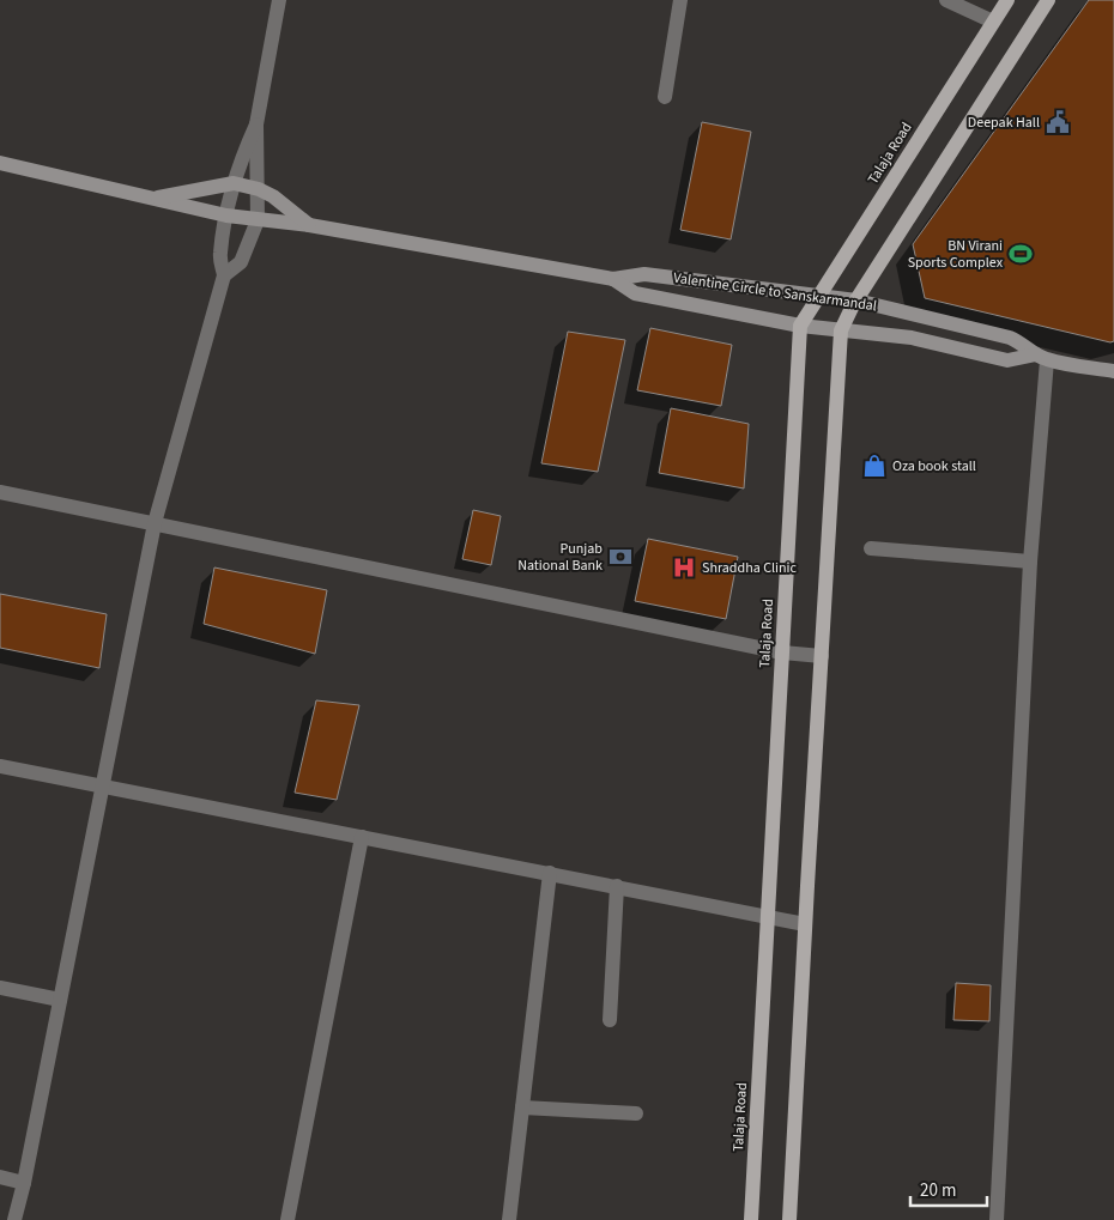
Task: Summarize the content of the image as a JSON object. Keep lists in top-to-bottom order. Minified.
{"streets":{"main road":["Talaja Road","Valentine Circle to Sanskarmandal"]},"crossings":[["Talaja Road","Valentine Circle to Sanskarmandal"]],"places":{"public building":["Deepak Hall"],"sports":["BN Virani Sports Complex"],"shop":["Oza book stall"],"bank":["Punjab National Bank"],"hospital":["Shraddha Clinic"]},"scale_bar":"20 m"}
